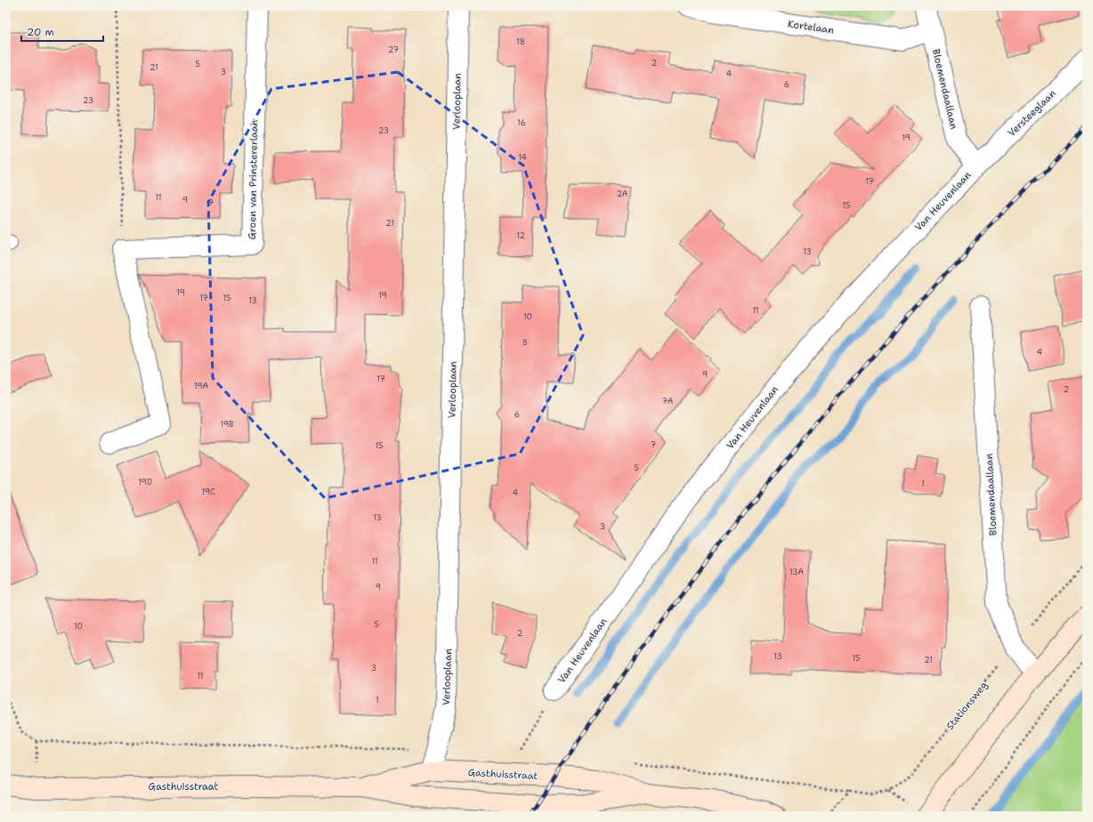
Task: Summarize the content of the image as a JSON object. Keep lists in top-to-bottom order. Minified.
{"streets":{"main road":["Gasthuisstraat"],"street":["Kortelaan","Bloemendaallaan","Verlooplaan","Versteeglaan","Groen van Prinstererlaan","Van Heuvenlaan"],"path":["Stationsweg"]},"crossings":[["Kortelaan","Bloemendaallaan"],["Bloemendaallaan","Versteeglaan"],["Bloemendaallaan","Van Heuvenlaan"],["Bloemendaallaan","Stationsweg"],["Verlooplaan","Gasthuisstraat"],["Versteeglaan","Van Heuvenlaan"]],"house_numbers":["18","27","2","5","21","3","4","6","23","16","23","19","14","17","2A","11","9","7","15","21","12","13","19","19","17","15","13","11","10","8","4","9","17","19A","2","7A","6","19B","7","15","5","19D","1","19C","4","13","3","11","13A","9","5","10","2","13","15","21","3","11","1"],"scale_bar":"20 m"}
